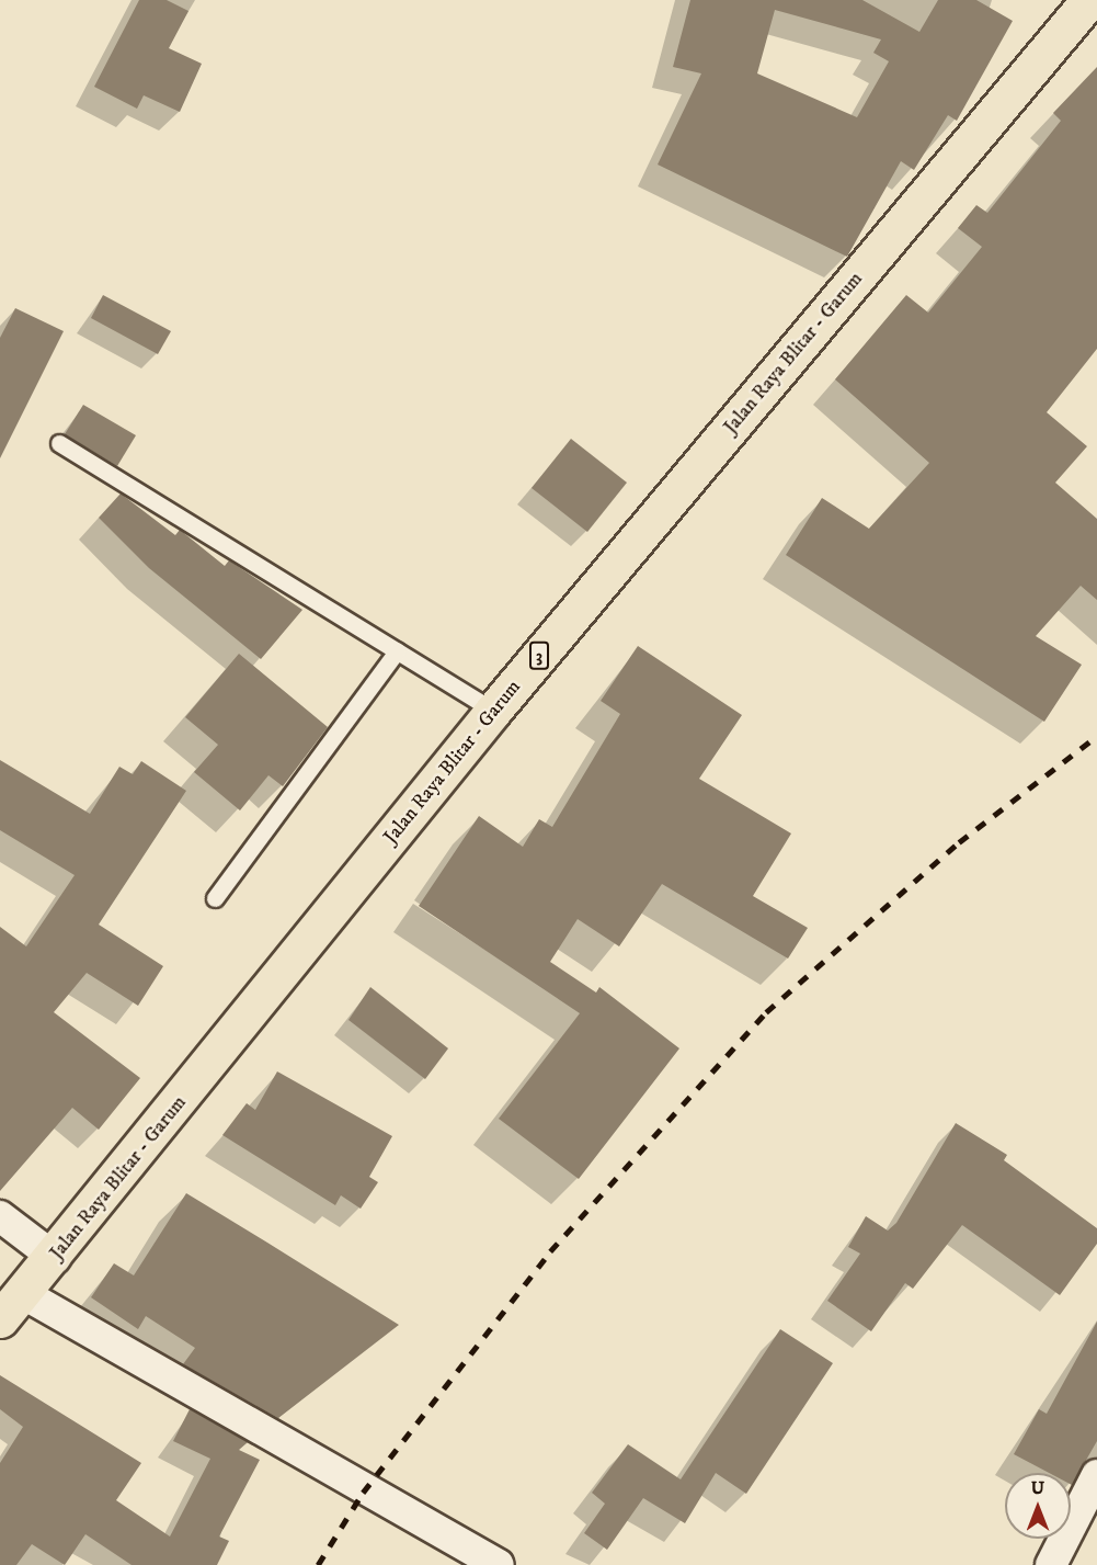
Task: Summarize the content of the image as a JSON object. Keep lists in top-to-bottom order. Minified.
{"streets":{"highway":["Jalan Raya Blitar - Garum","3"]},"north":"top"}
